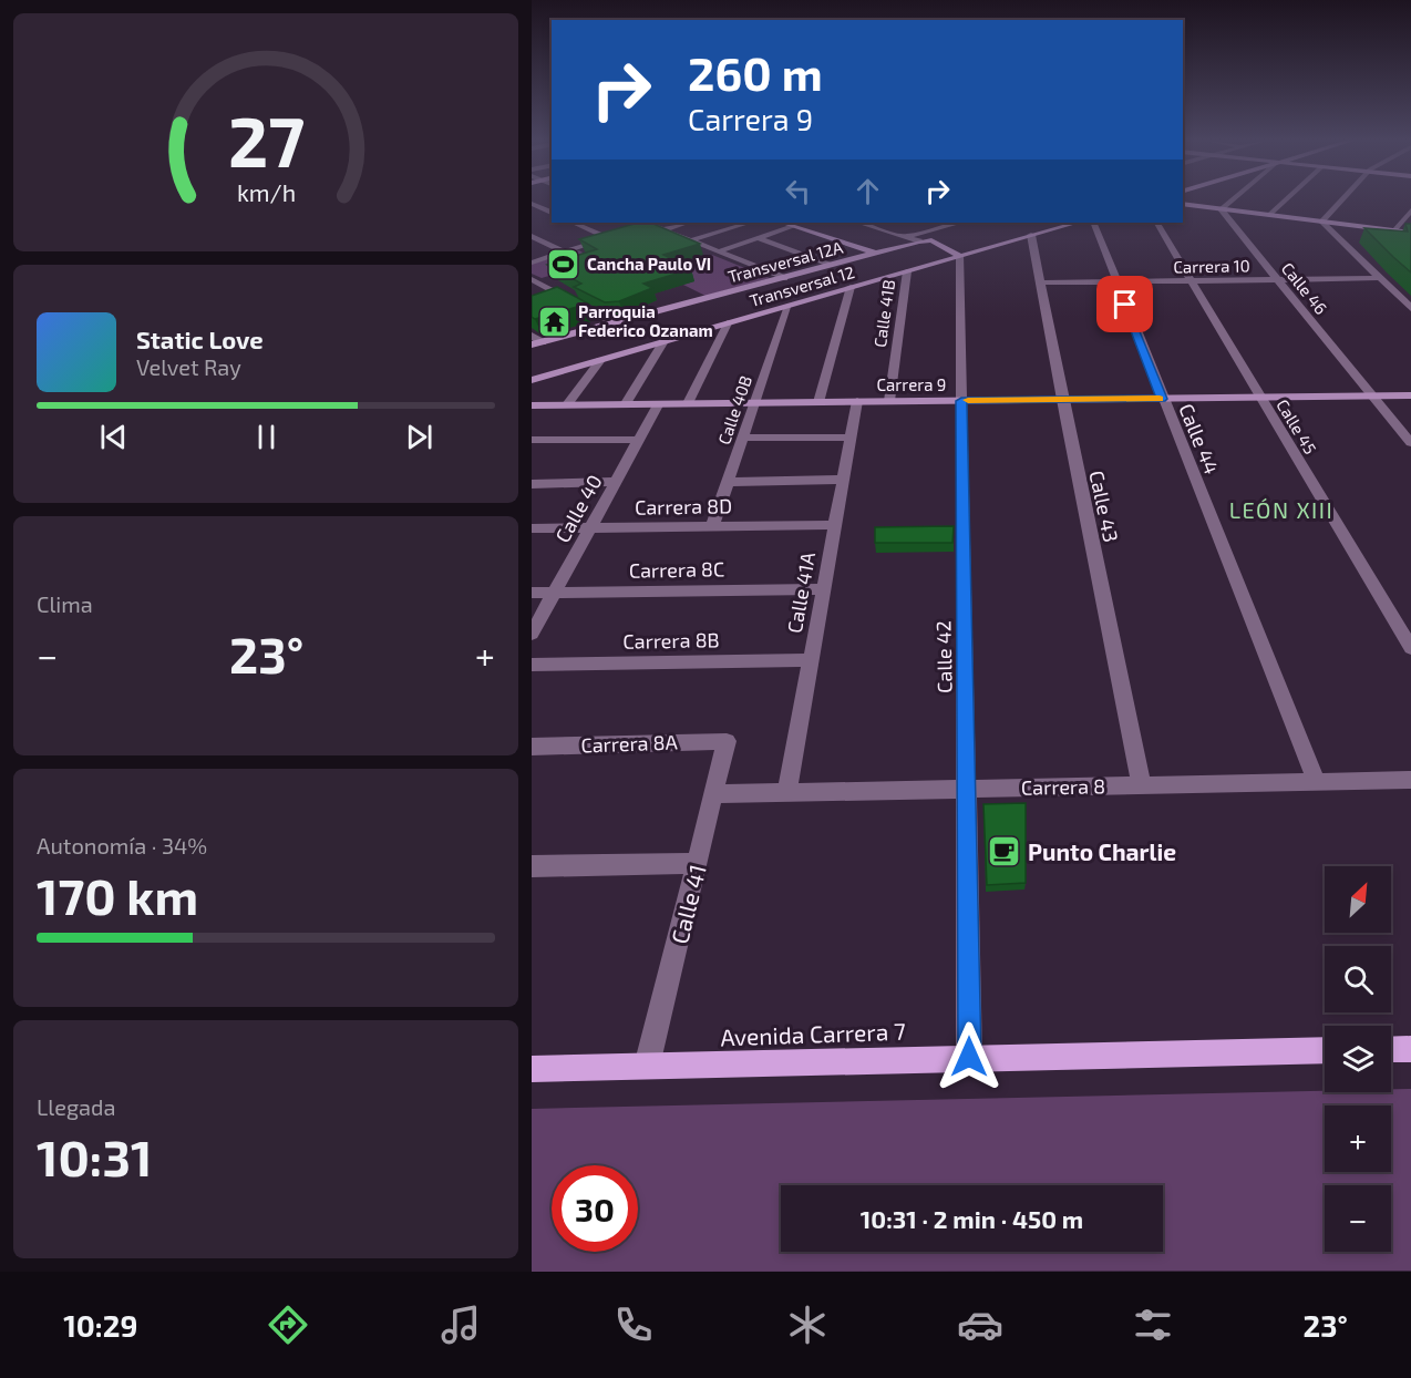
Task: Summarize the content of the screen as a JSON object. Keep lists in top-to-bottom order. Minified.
{"streets":{"main road":["Avenida Carrera 7"],"street":["Transversal 12A","Carrera 10","Transversal 12","Calle 46","Calle 41B","Carrera 9","Calle 40B","Calle 45","Calle 44","Carrera 8D","Calle 43","Calle 40","Carrera 8C","Calle 41A","Carrera 8B","Calle 42","Carrera 8A","Carrera 8","Calle 41"]},"crossings":[["Transversal 12A","Transversal 12"],["Transversal 12A","Calle 42"],["Carrera 10","Calle 46"],["Carrera 10","Calle 45"],["Carrera 10","Calle 44"],["Carrera 10","Calle 43"],["Transversal 12","Calle 41B"],["Transversal 12","Calle 40B"],["Transversal 12","Calle 43"],["Transversal 12","Calle 42"],["Calle 46","Carrera 9"],["Calle 41B","Carrera 9"],["Carrera 9","Calle 40B"],["Carrera 9","Calle 45"],["Carrera 9","Calle 44"],["Carrera 9","Calle 43"],["Carrera 9","Calle 40"],["Carrera 9","Calle 41A"],["Carrera 9","Calle 42"],["Calle 40B","Carrera 8D"],["Calle 44","Carrera 8"],["Carrera 8D","Calle 40"],["Carrera 8D","Calle 41A"],["Calle 43","Carrera 8"],["Calle 40","Carrera 8C"],["Carrera 8C","Calle 41A"],["Calle 41A","Carrera 8B"],["Calle 41A","Carrera 8"],["Calle 42","Carrera 8"],["Calle 42","Avenida Carrera 7"],["Carrera 8A","Calle 41"],["Carrera 8","Calle 41"],["Calle 41","Avenida Carrera 7"]],"districts":["LEÓN XIII"],"places":{"sports":["Cancha Paulo VI"],"temple":["Parroquia Federico Ozanam"],"cafe":["Punto Charlie"]},"north":"top right","page":{"turn":["260 m","Carrera 9"],"song":["Static Love","Velvet Ray"],"tile":["Clima",["Autonomía · 34%","170 km"],["Llegada","10:31"]],"heat":["−","23°","+"],"map_buttons":["+","−"],"limit":"30","trip":"10:31 · 2 min · 450 m","tabs":["10:29","23°"],"gauge":["27","km/h"]}}
